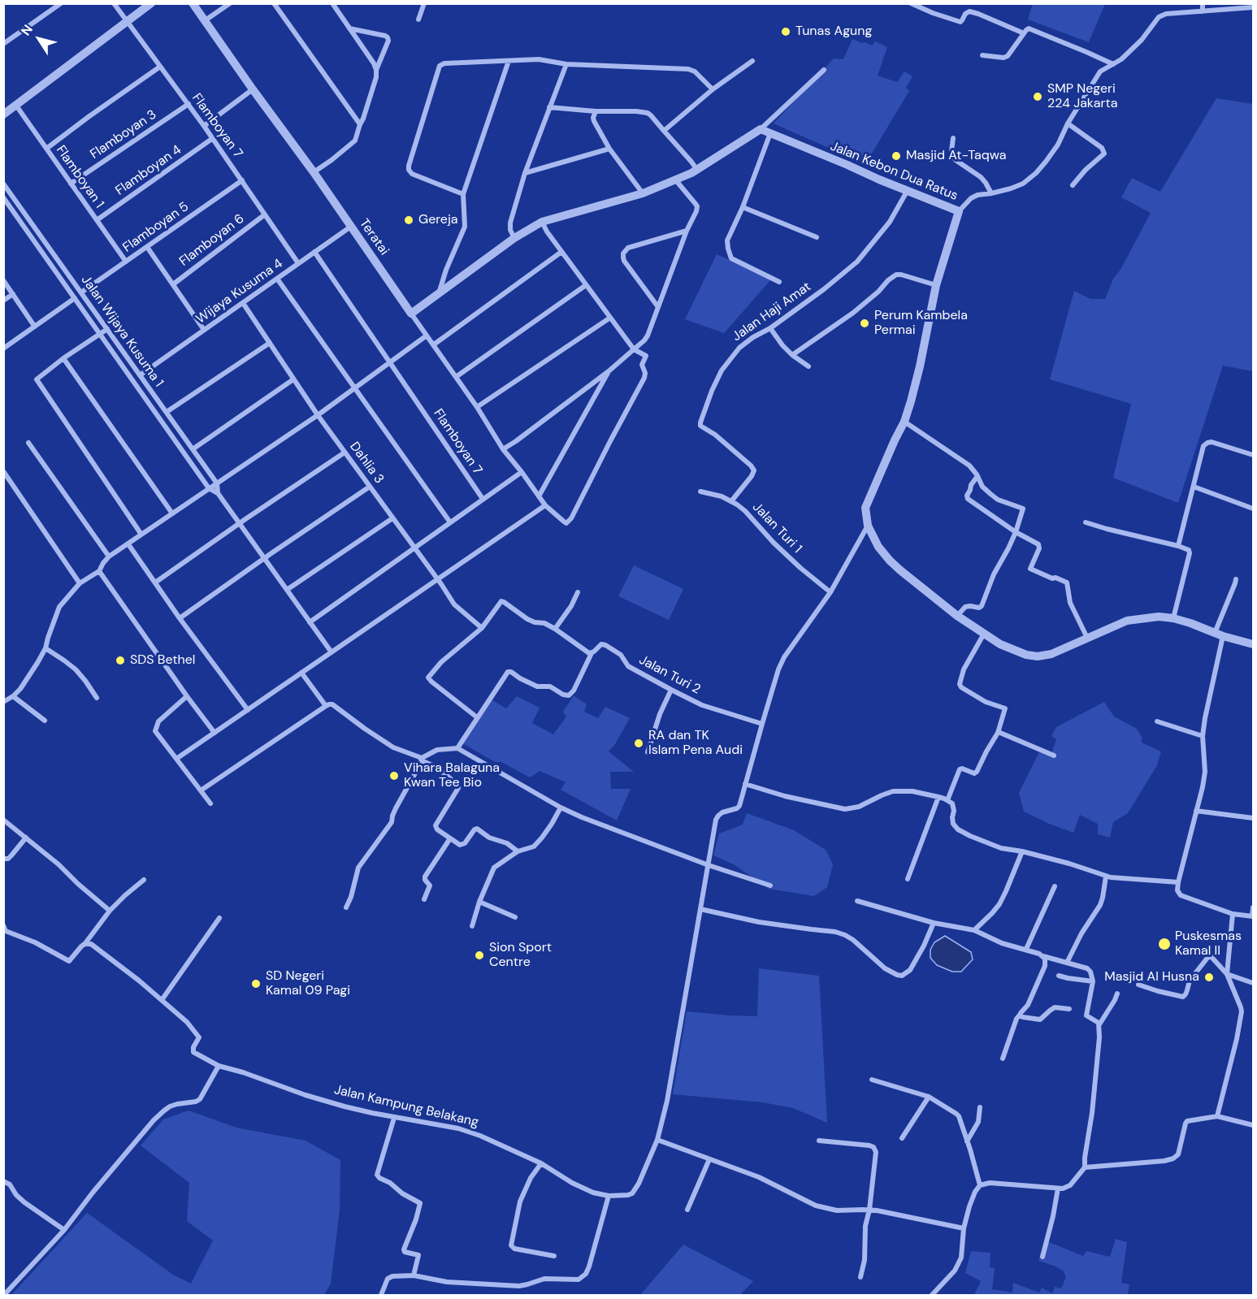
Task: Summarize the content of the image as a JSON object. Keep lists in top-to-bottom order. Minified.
{"streets":{"street":["Flamboyan 7","Flamboyan 3","Flamboyan 4","Jalan Kebon Dua Ratus","Flamboyan 1","Flamboyan 5","Teratai","Flamboyan 6","Wijaya Kusuma 4","Jalan Haji Amat","Jalan Wijaya Kusuma 1","Dahlia 3","Jalan Turi 1","Jalan Turi 2","Jalan Kampung Belakang"]},"crossings":[["Flamboyan 7","Flamboyan 3"],["Flamboyan 7","Flamboyan 4"],["Flamboyan 7","Flamboyan 5"],["Flamboyan 7","Flamboyan 6"],["Flamboyan 7","Wijaya Kusuma 4"],["Flamboyan 3","Flamboyan 1"],["Flamboyan 4","Flamboyan 1"],["Jalan Kebon Dua Ratus","Jalan Haji Amat"],["Jalan Kebon Dua Ratus","Jalan Kampung Belakang"],["Flamboyan 1","Flamboyan 5"],["Flamboyan 5","Jalan Wijaya Kusuma 1"],["Teratai","Wijaya Kusuma 4"],["Wijaya Kusuma 4","Jalan Wijaya Kusuma 1"],["Wijaya Kusuma 4","Dahlia 3"],["Jalan Haji Amat","Jalan Turi 1"],["Jalan Turi 1","Jalan Kampung Belakang"],["Jalan Turi 2","Jalan Kampung Belakang"]],"places":["Tunas Agung","SMP Negeri 224 Jakarta","Masjid At-Taqwa","Gereja","Perum Kambela Permai","SDS Bethel","RA dan TK Islam Pena Audi","Vihara Balaguna Kwan Tee Bio","Puskesmas Kamal II","Sion Sport Centre","Masjid Al Husna","SD Negeri Kamal 09 Pagi"],"north":"top left"}
